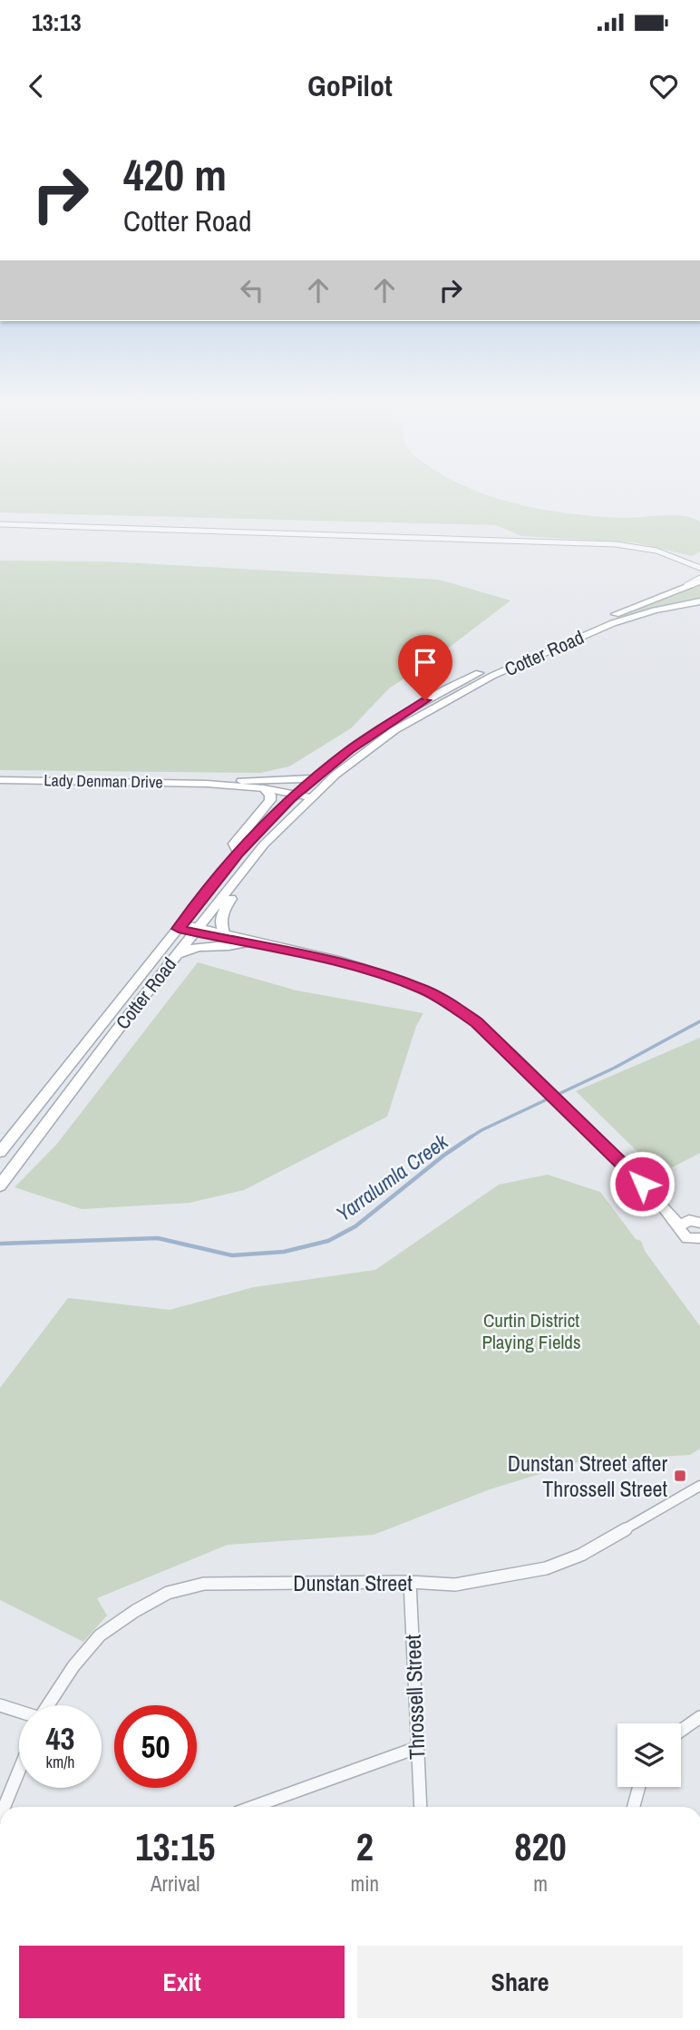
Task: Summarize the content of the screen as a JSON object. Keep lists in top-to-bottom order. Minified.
{"streets":{"main road":["Cotter Road"],"street":["Lady Denman Drive","Dunstan Street","Throssell Street"]},"crossings":[["Cotter Road","Lady Denman Drive"],["Dunstan Street","Throssell Street"]],"water":["Yarralumla Creek"],"parks":["Curtin District Playing Fields"],"places":{"transit":["Dunstan Street after Throssell Street"]},"page":{"status":"13:13","header":"GoPilot","turn":["420 m","Cotter Road"],"speed":"43 km/h","limit":"50","eta":["13:15","Arrival","2","min","820","m"],"buttons":["Exit","Share"]}}
